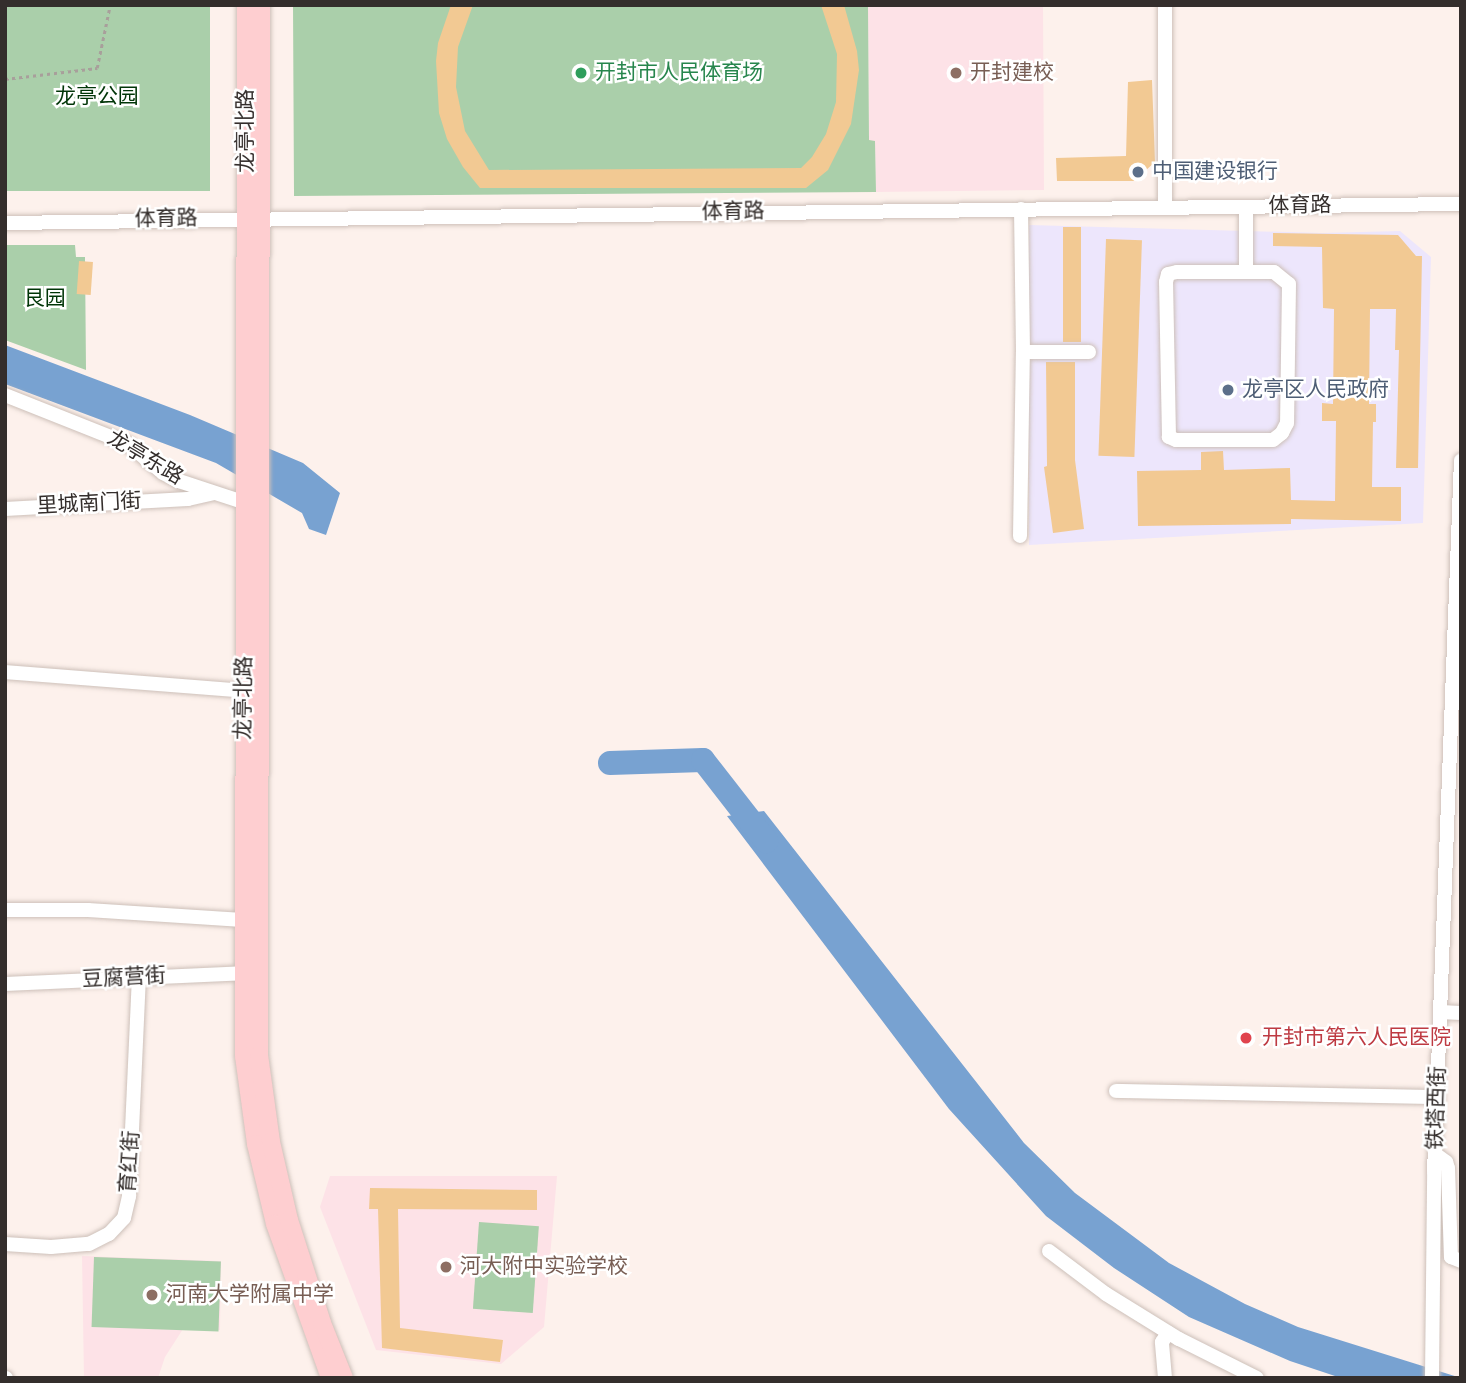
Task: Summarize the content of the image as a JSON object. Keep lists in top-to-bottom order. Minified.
{"streets":{"main road":["龙亭北路"],"street":["体育路","龙亭东路","里城南门街","豆腐营街","铁塔西街","育红街"]},"crossings":[["龙亭北路","体育路"],["龙亭北路","龙亭东路"],["龙亭北路","豆腐营街"],["龙亭东路","里城南门街"],["豆腐营街","育红街"]],"parks":["龙亭公园","艮园"],"places":["开封市人民体育场","开封建校","中国建设银行","龙亭区人民政府","开封市第六人民医院","河大附中实验学校","河南大学附属中学"]}
